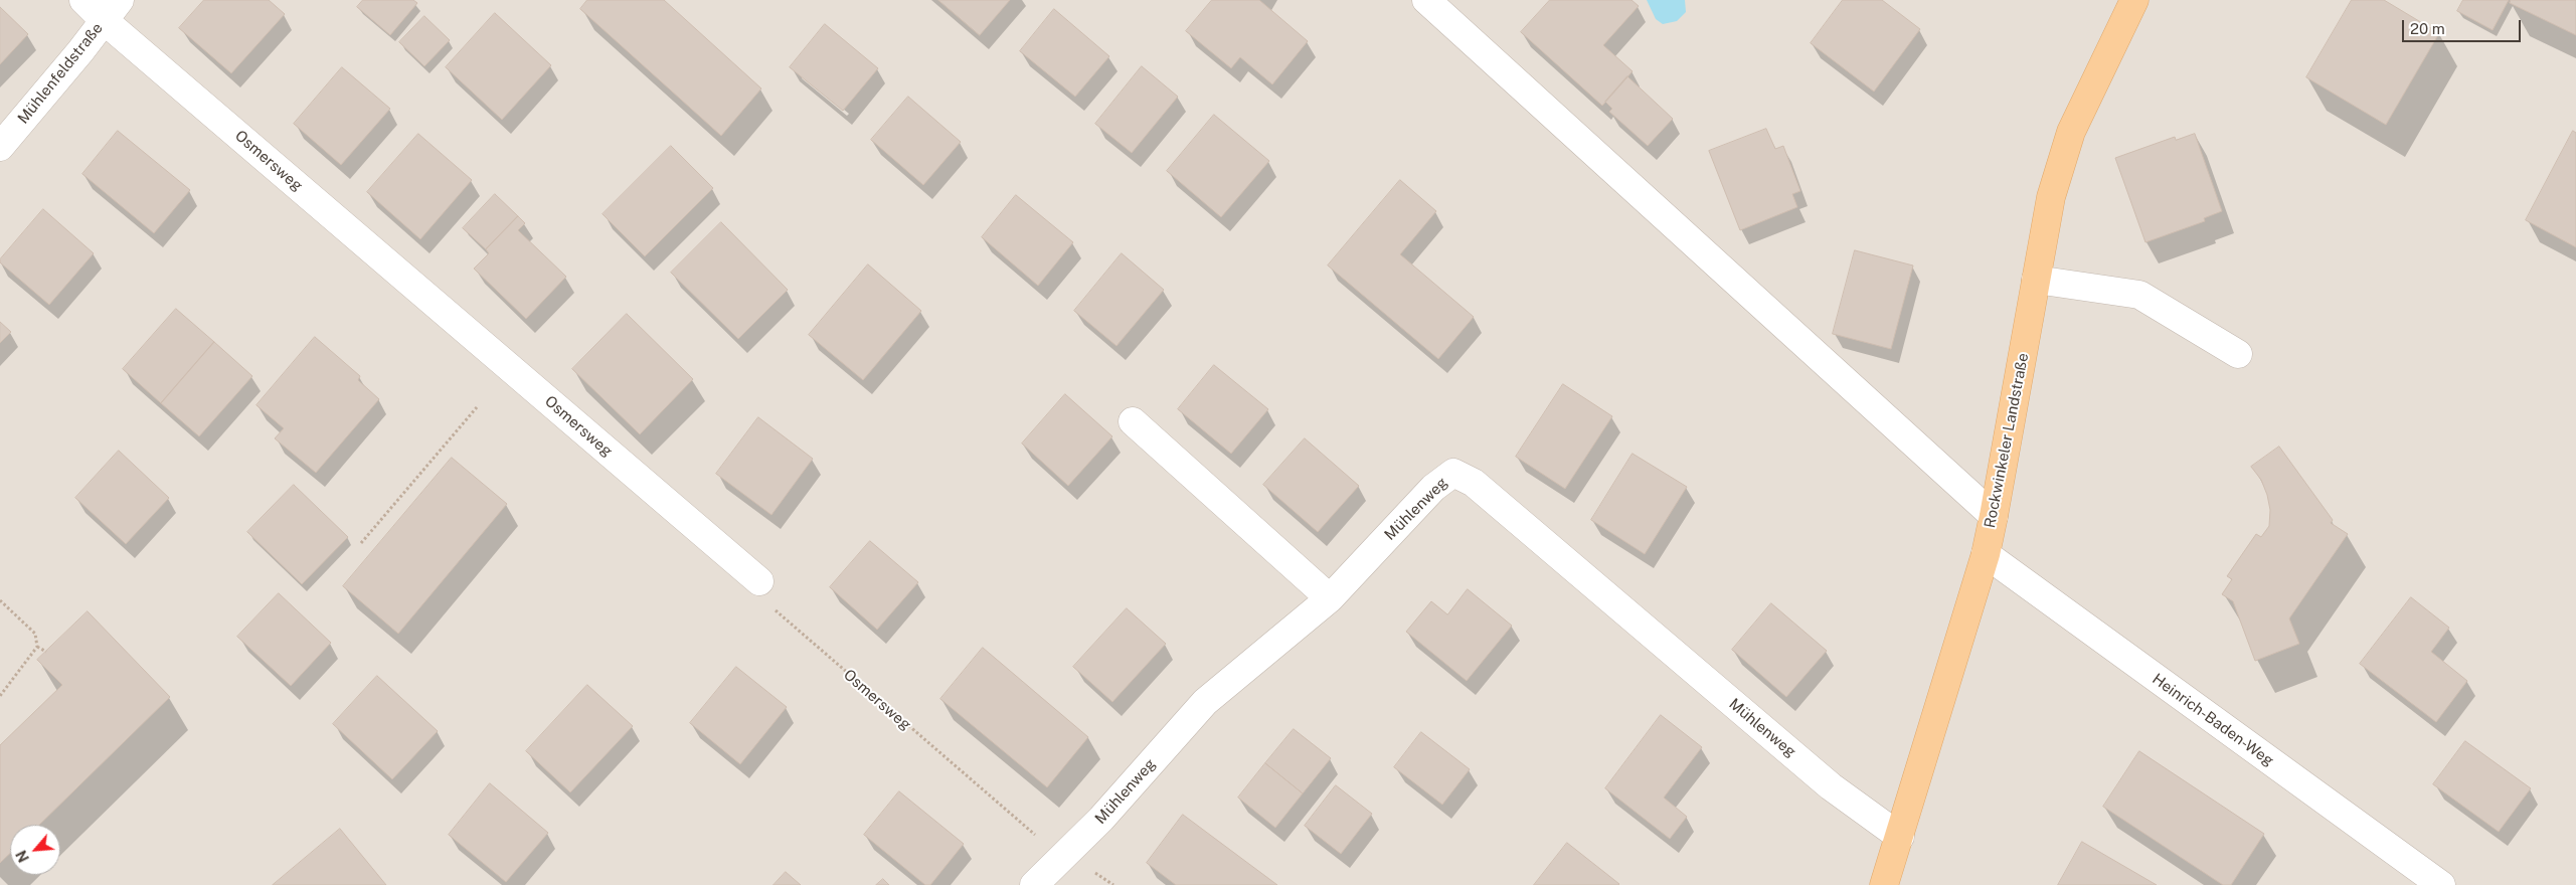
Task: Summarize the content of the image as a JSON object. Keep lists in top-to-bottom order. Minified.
{"streets":{"main road":["Rockwinkeler Landstraße"],"street":["Mühlenfeldstraße","Osmersweg","Mühlenweg","Heinrich-Baden-Weg"]},"crossings":[["Mühlenfeldstraße","Osmersweg"],["Osmersweg","Mühlenweg"],["Rockwinkeler Landstraße","Mühlenweg"],["Rockwinkeler Landstraße","Heinrich-Baden-Weg"]],"scale_bar":"20 m","north":"bottom left"}
